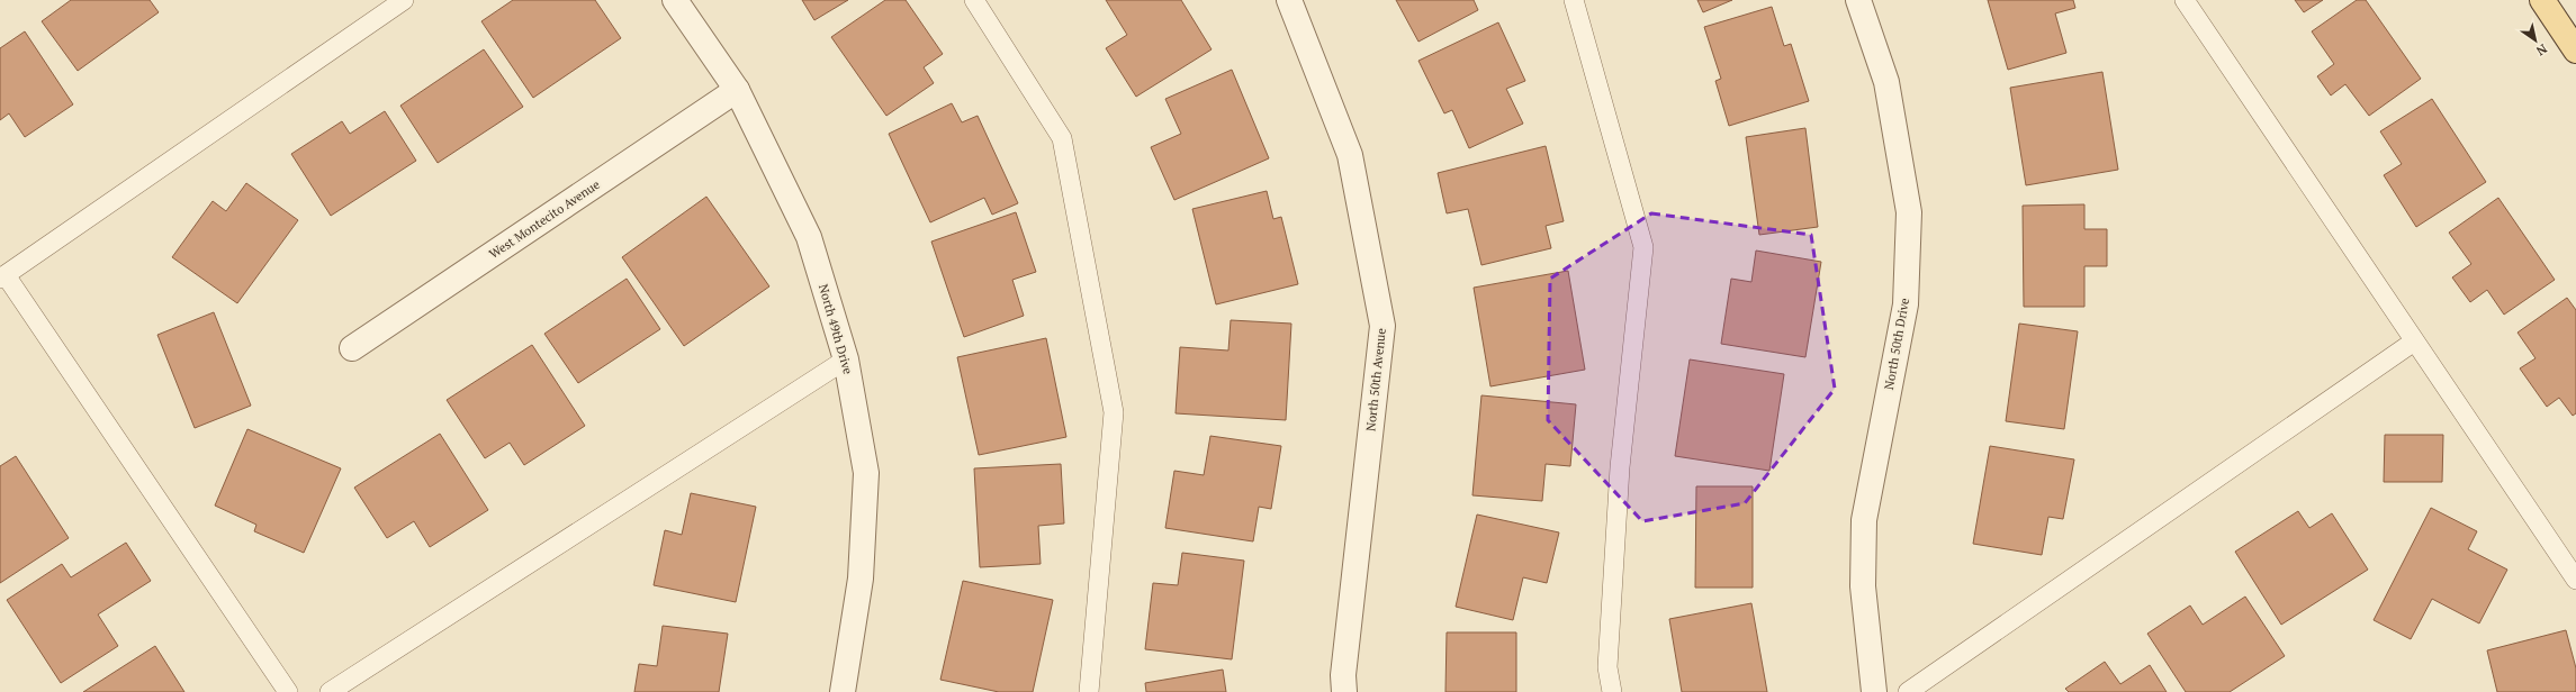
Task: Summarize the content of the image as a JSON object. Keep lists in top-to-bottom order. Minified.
{"streets":{"street":["West Montecito Avenue","North 49th Drive","North 50th Drive","North 50th Avenue"]},"crossings":[["West Montecito Avenue","North 49th Drive"]],"north":"bottom right"}
